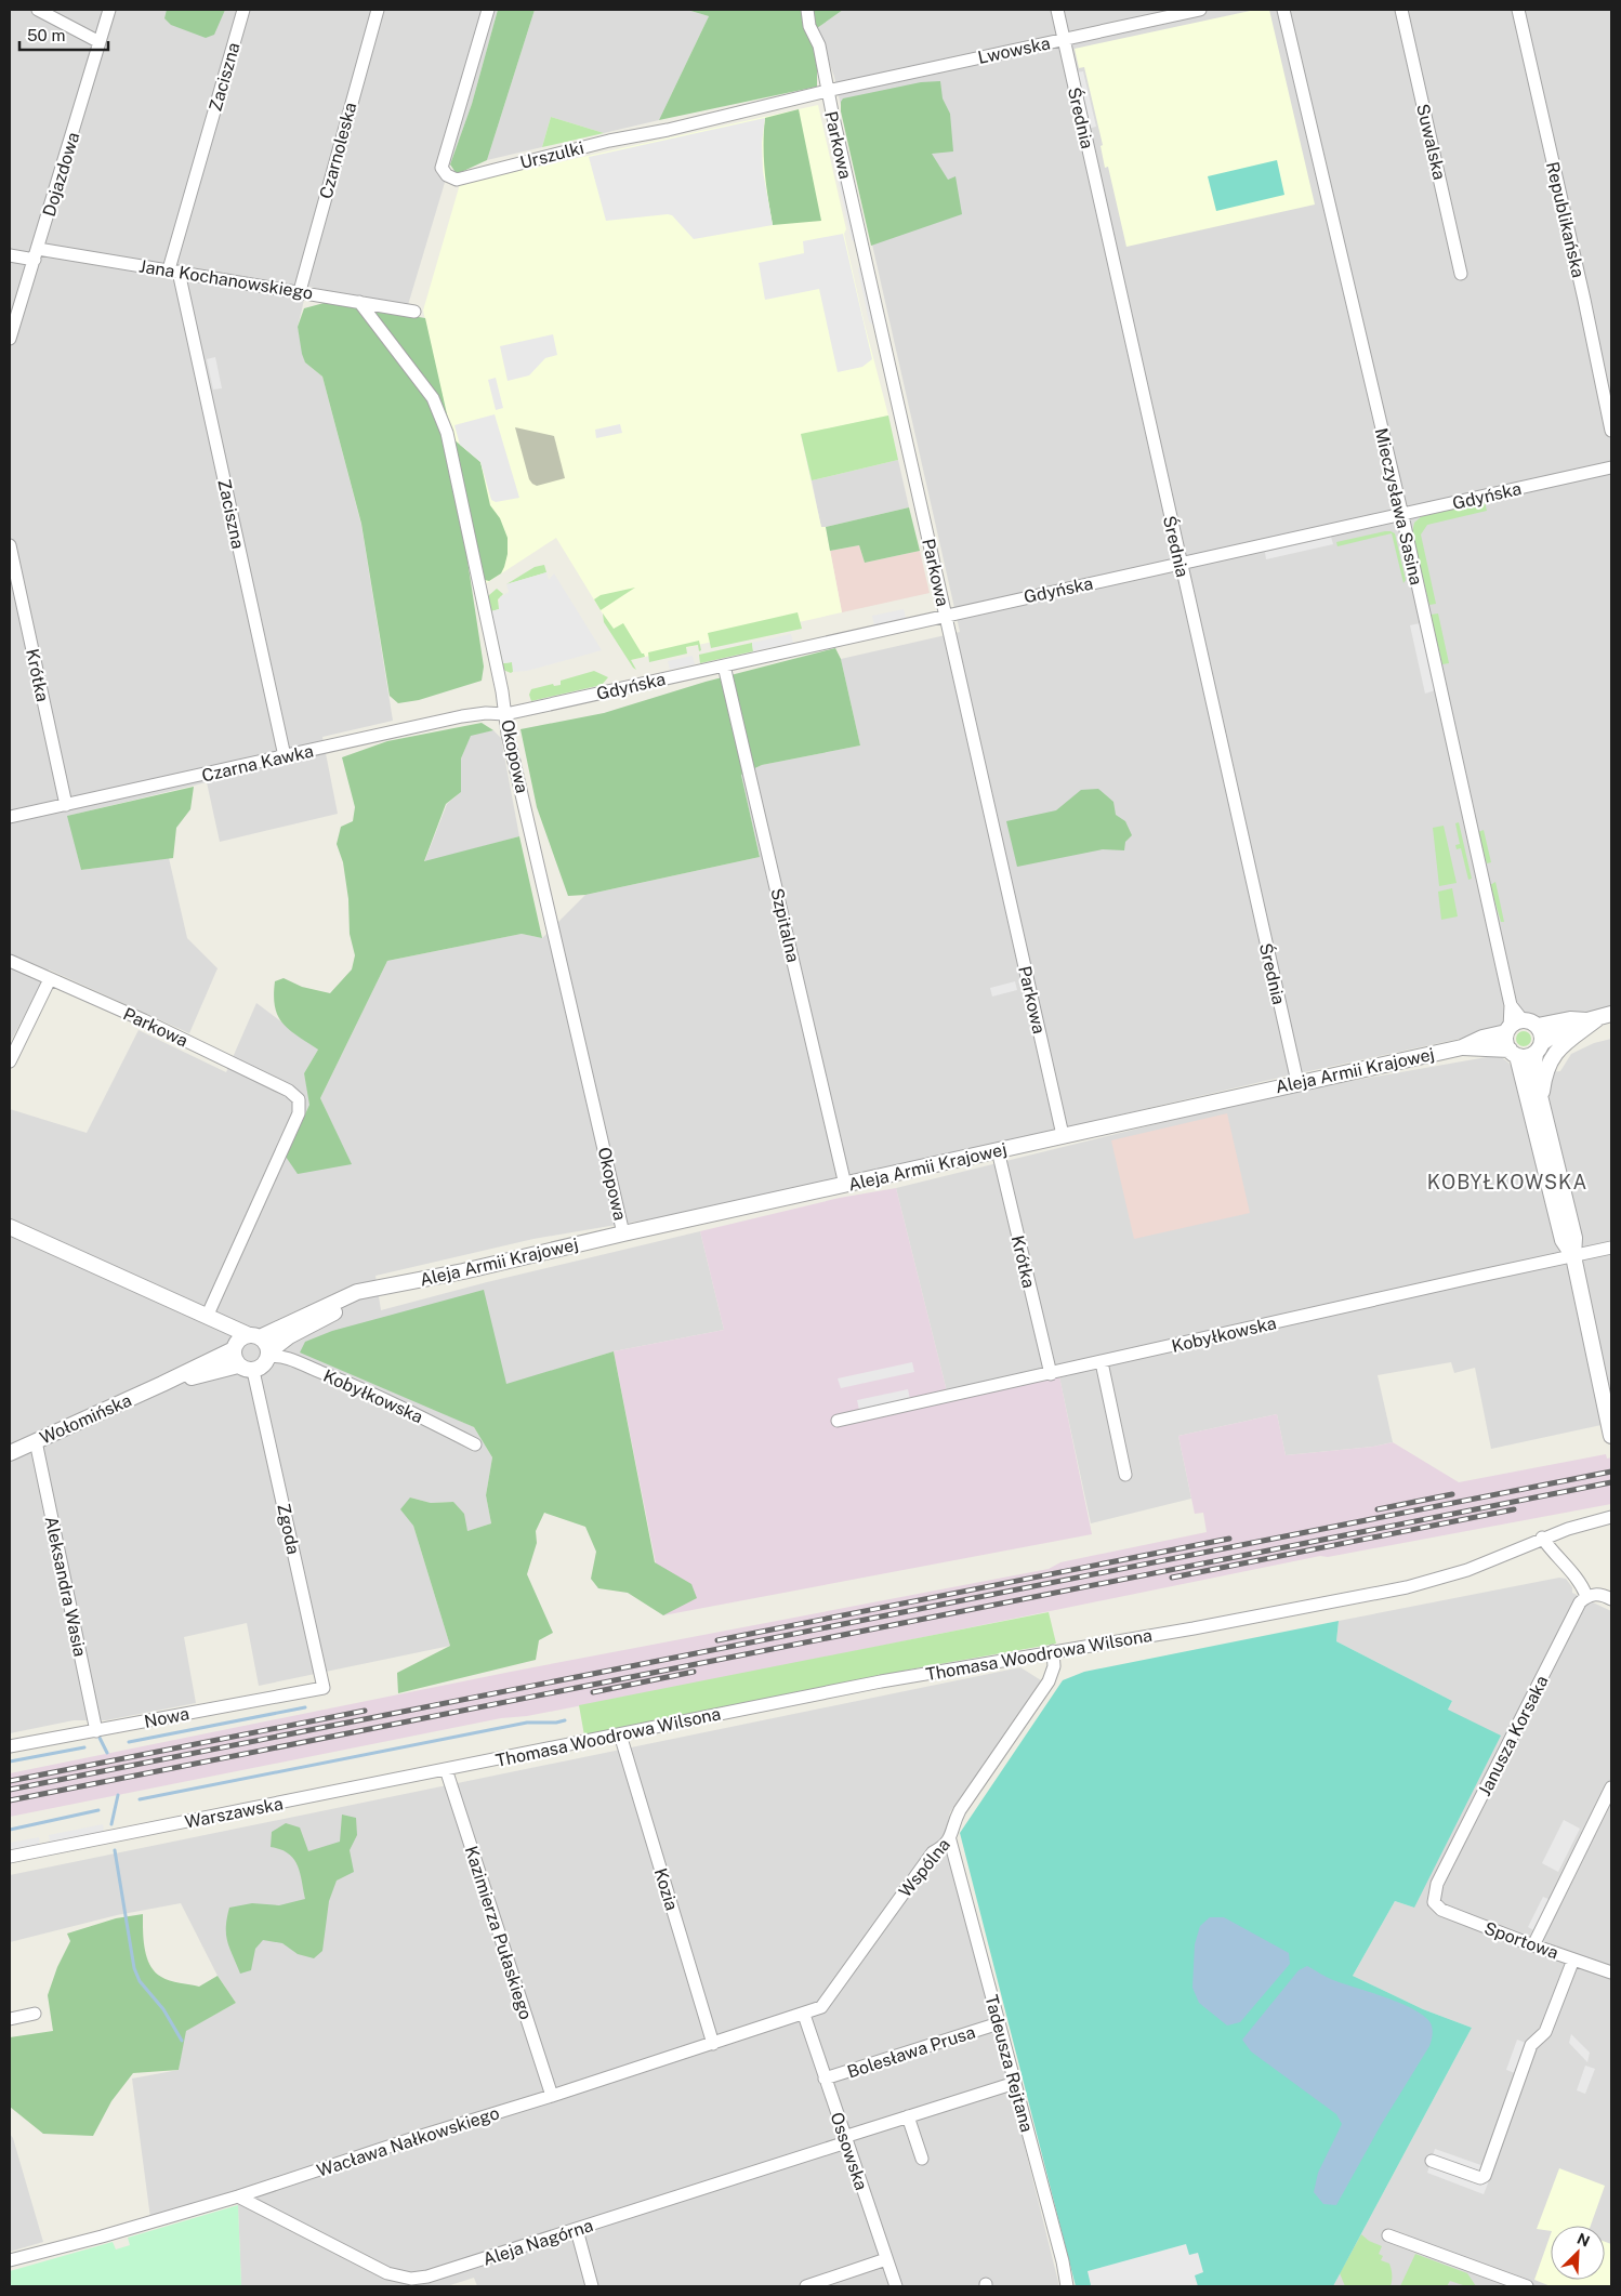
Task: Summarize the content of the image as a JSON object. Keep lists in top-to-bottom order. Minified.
{"streets":{"street":["Lwowska","Zaciszna","Średnia","Suwalska","Parkowa","Czarnoleska","Urszulki","Dojazdowa","Republikańska","Jana Kochanowskiego","Gdyńska","Mieczysława Sasina","Krótka","Okopowa","Czarna Kawka","Szpitalna","Aleja Armii Krajowej","Kobyłkowska","Wołomińska","Zgoda","Aleksandra Wasia","Thomasa Woodrowa Wilsona","Nowa","Janusza Korsaka","Warszawska","Wspólna","Kozia","Kazimierza Pułaskiego","Sportowa","Bolesława Prusa","Tadeusza Rejtana","Wacława Nałkowskiego","Ossowska","Aleja Nagórna"]},"crossings":[["Lwowska","Średnia"],["Lwowska","Parkowa"],["Lwowska","Urszulki"],["Zaciszna","Jana Kochanowskiego"],["Zaciszna","Czarna Kawka"],["Średnia","Gdyńska"],["Średnia","Aleja Armii Krajowej"],["Parkowa","Urszulki"],["Parkowa","Gdyńska"],["Parkowa","Aleja Armii Krajowej"],["Czarnoleska","Jana Kochanowskiego"],["Dojazdowa","Jana Kochanowskiego"],["Jana Kochanowskiego","Okopowa"],["Gdyńska","Mieczysława Sasina"],["Gdyńska","Okopowa"],["Gdyńska","Czarna Kawka"],["Gdyńska","Szpitalna"],["Mieczysława Sasina","Aleja Armii Krajowej"],["Krótka","Czarna Kawka"],["Krótka","Aleja Armii Krajowej"],["Krótka","Kobyłkowska"],["Okopowa","Czarna Kawka"],["Okopowa","Aleja Armii Krajowej"],["Szpitalna","Aleja Armii Krajowej"],["Aleja Armii Krajowej","Kobyłkowska"],["Aleja Armii Krajowej","Wołomińska"],["Aleja Armii Krajowej","Zgoda"],["Kobyłkowska","Wołomińska"],["Kobyłkowska","Zgoda"],["Wołomińska","Zgoda"],["Wołomińska","Aleksandra Wasia"],["Zgoda","Nowa"],["Aleksandra Wasia","Nowa"],["Thomasa Woodrowa Wilsona","Warszawska"],["Thomasa Woodrowa Wilsona","Wspólna"],["Thomasa Woodrowa Wilsona","Kozia"],["Thomasa Woodrowa Wilsona","Kazimierza Pułaskiego"],["Janusza Korsaka","Sportowa"],["Warszawska","Kazimierza Pułaskiego"],["Wspólna","Tadeusza Rejtana"],["Wspólna","Wacława Nałkowskiego"],["Wspólna","Ossowska"],["Kozia","Wacława Nałkowskiego"],["Kazimierza Pułaskiego","Wacława Nałkowskiego"],["Bolesława Prusa","Tadeusza Rejtana"],["Bolesława Prusa","Ossowska"],["Tadeusza Rejtana","Aleja Nagórna"],["Wacława Nałkowskiego","Ossowska"],["Wacława Nałkowskiego","Aleja Nagórna"],["Ossowska","Aleja Nagórna"]],"districts":["KOBYŁKOWSKA"],"scale_bar":"50 m","north":"top right"}
